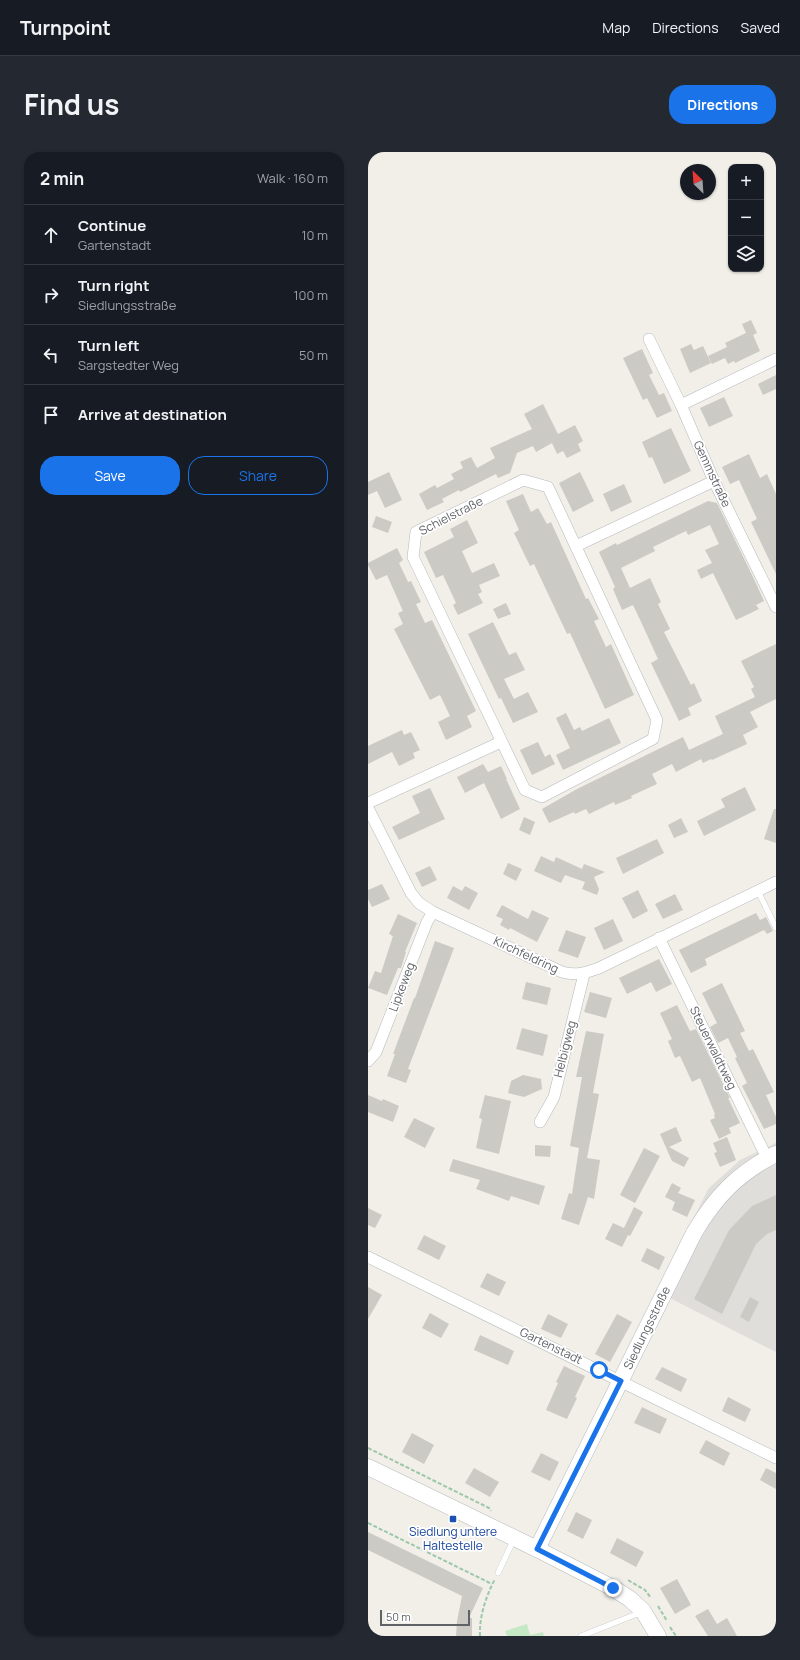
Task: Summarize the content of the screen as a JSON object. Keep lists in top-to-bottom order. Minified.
{"streets":{"street":["Gemmstraße","Schielstraße","Kirchfeldring","Lipkeweg","Steuerwaldtweg","Helbigweg","Siedlungsstraße","Gartenstadt"]},"crossings":[["Kirchfeldring","Lipkeweg"],["Kirchfeldring","Steuerwaldtweg"],["Kirchfeldring","Helbigweg"],["Steuerwaldtweg","Siedlungsstraße"],["Siedlungsstraße","Gartenstadt"]],"places":{"transit":["Siedlung untere Haltestelle"]},"scale_bar":"50 m","north":"top left","page":{"header":"Turnpoint","nav":["Map","Directions","Saved"],"title":"Find us","buttons":["Directions",["Save","Share"]],"heading":["2 min","Walk · 160 m"],"map_buttons":["+","−"],"list":[["Continue","Gartenstadt","10 m"],["Turn right","Siedlungsstraße","100 m"],["Turn left","Sargstedter Weg","50 m"],"Arrive at destination"],"scale":"50 m"}}
